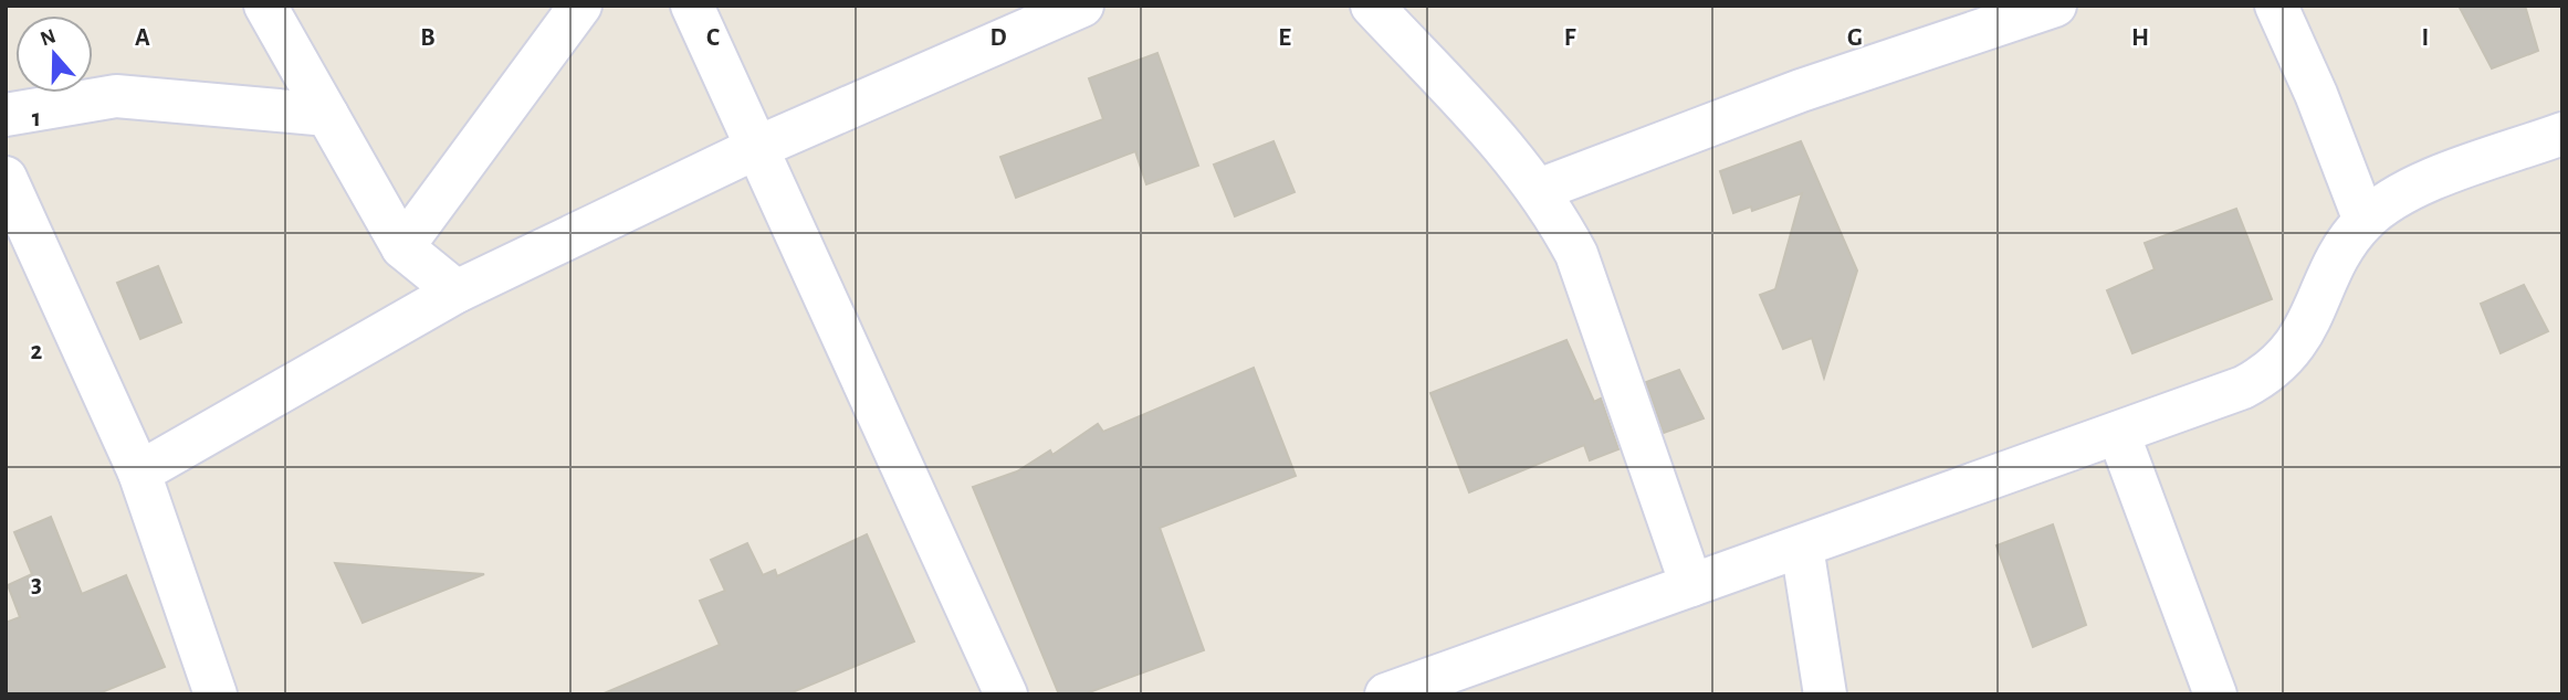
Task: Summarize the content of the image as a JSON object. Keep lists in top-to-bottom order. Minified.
{"north":"top","grid":{"columns":["A","B","C","D","E","F","G","H","I"],"rows":["1","2","3"]}}
